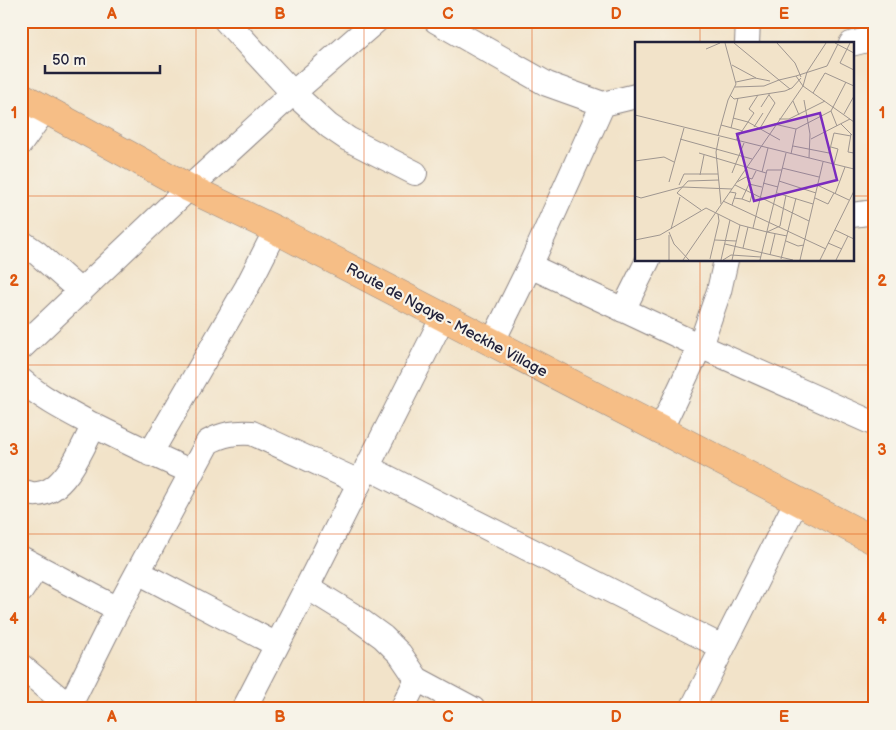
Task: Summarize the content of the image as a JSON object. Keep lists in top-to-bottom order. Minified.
{"streets":{"main road":["Route de Ngaye - Meckhe Village"]},"scale_bar":"50 m","grid":{"columns":["A","B","C","D","E"],"rows":["1","2","3","4"]}}
